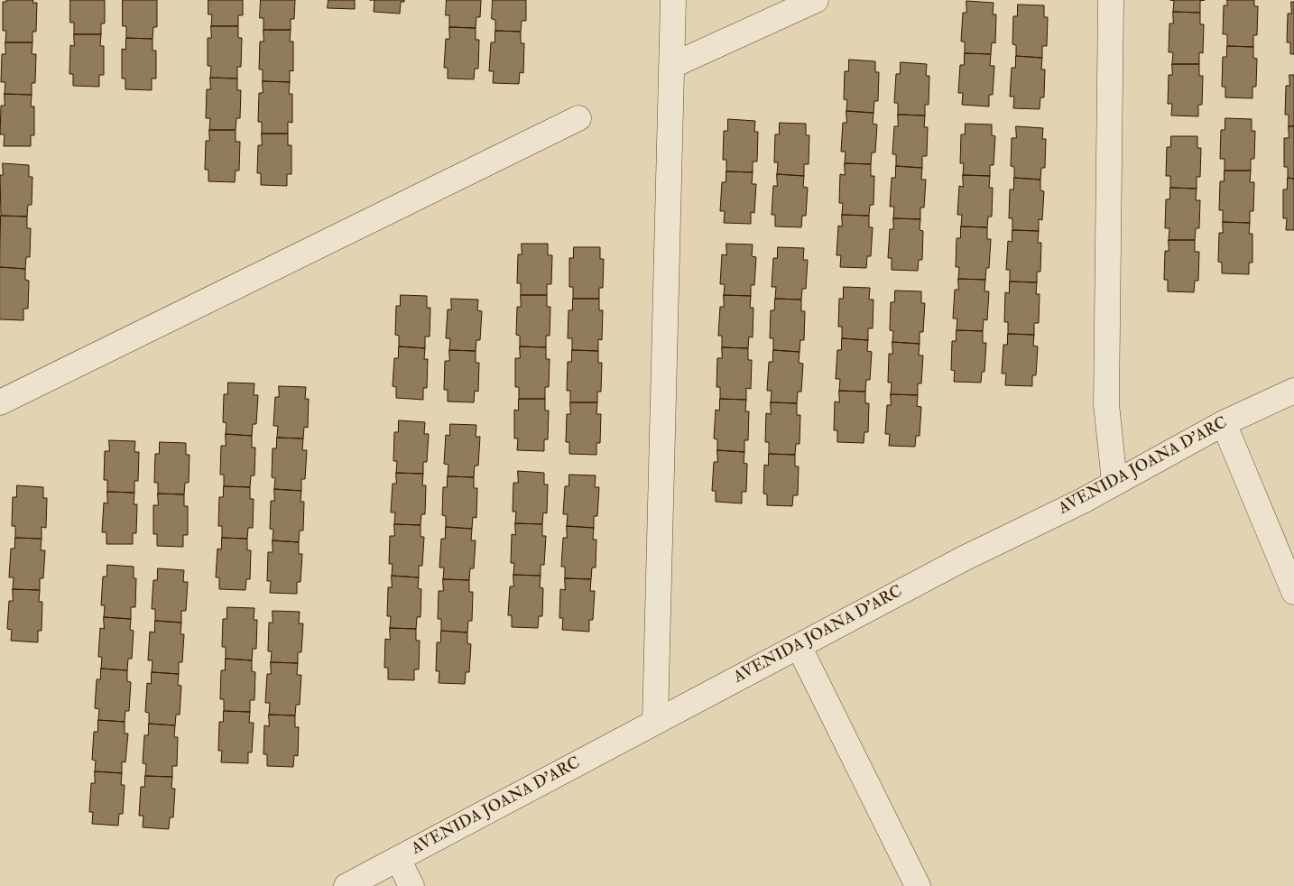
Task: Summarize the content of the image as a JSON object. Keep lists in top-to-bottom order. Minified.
{"streets":{"street":["AVENIDA JOANA D'ARC"]}}
